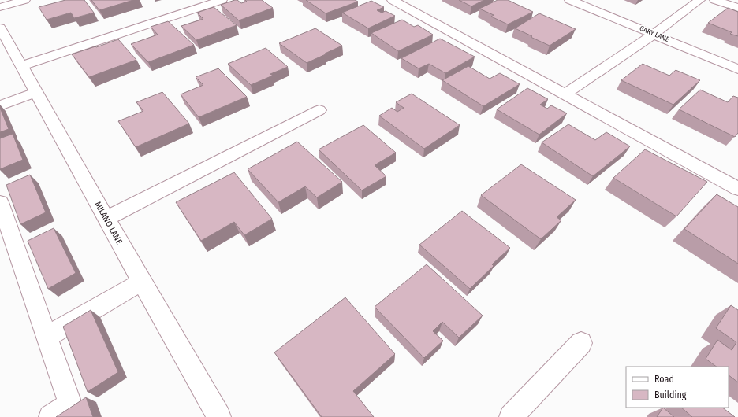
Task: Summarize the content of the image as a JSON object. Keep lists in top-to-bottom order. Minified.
{"streets":{"street":["GARY LANE","MILANO LANE"]},"legend":["Road","Building"]}
